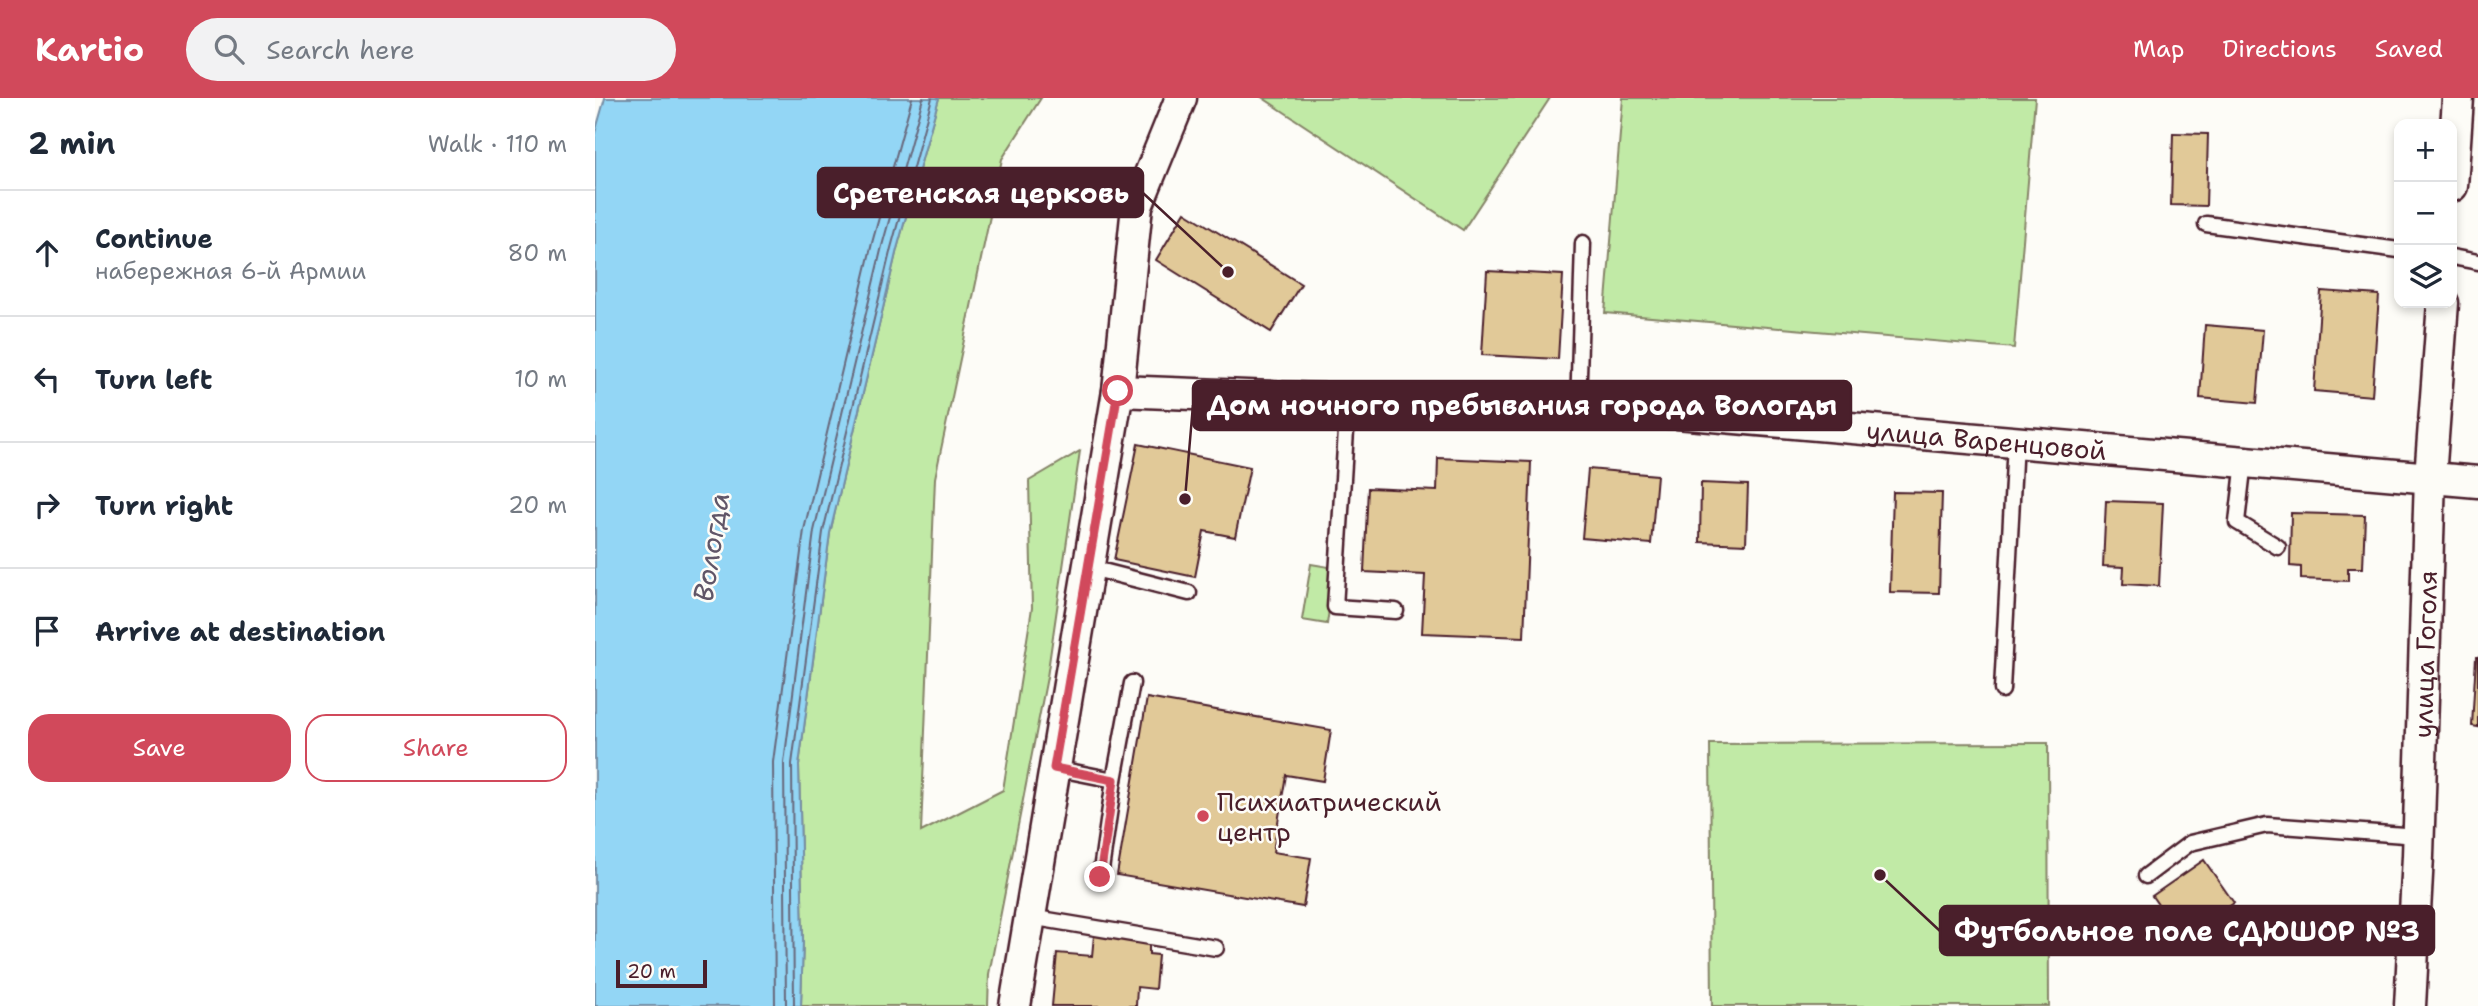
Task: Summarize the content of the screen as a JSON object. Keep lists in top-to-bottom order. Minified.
{"streets":{"street":["улица Варенцовой","улица Гоголя"]},"crossings":[["улица Варенцовой","улица Гоголя"]],"water":["Вологда"],"places":["Сретенская церковь","Дом ночного пребывания города Вологды","Психиатрический центр","Футбольное поле СДЮШОР №3"],"scale_bar":"20 m","page":{"header":"Kartio","search":"Search here","nav":["Map","Directions","Saved"],"heading":["2 min","Walk · 110 m"],"map_buttons":["+","−"],"list":[["Continue","набережная 6-й Армии","80 m"],["Turn left","10 m"],["Turn right","20 m"],"Arrive at destination"],"buttons":["Save","Share"],"scale":"20 m"}}
